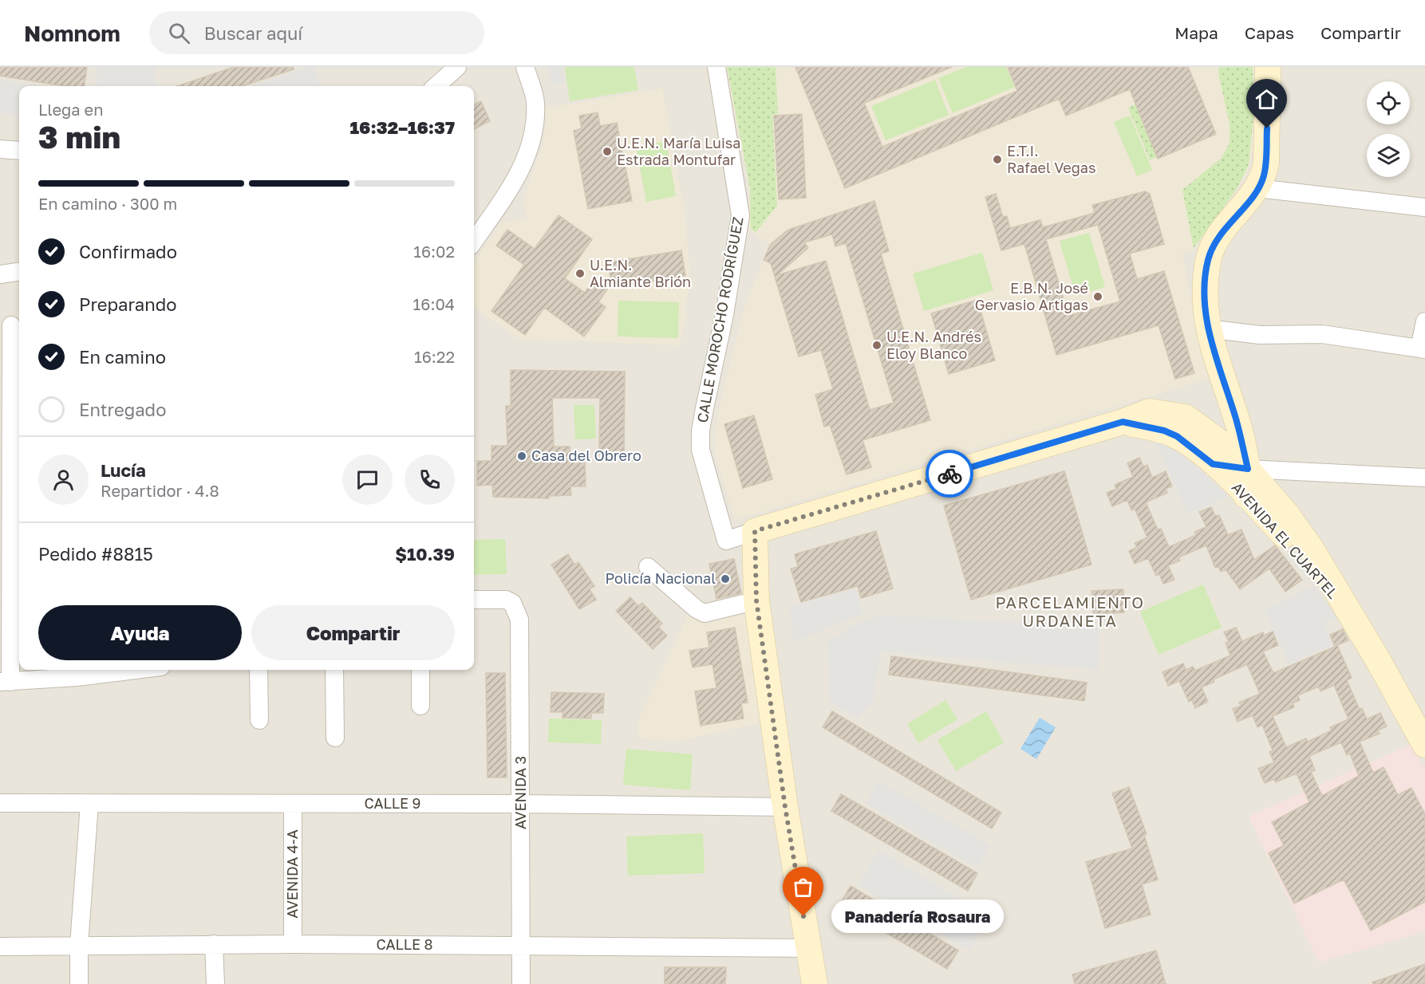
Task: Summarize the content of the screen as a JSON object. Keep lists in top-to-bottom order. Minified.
{"streets":{"main road":["AVENIDA EL CUARTEL"],"street":["CALLE MOROCHO RODRÍGUEZ","AVENIDA 3","CALLE 9","AVENIDA 4-A","CALLE 8"]},"crossings":[["CALLE MOROCHO RODRÍGUEZ","AVENIDA EL CUARTEL"],["AVENIDA 3","CALLE 9"],["AVENIDA 3","CALLE 8"],["CALLE 9","AVENIDA 4-A"],["AVENIDA 4-A","CALLE 8"]],"districts":["PARCELAMIENTO URDANETA"],"places":["U.E.N. María Luisa Estrada Montufar","E.T.I. Rafael Vegas","U.E.N. Almiante Brión","E.B.N. José Gervasio Artigas","U.E.N. Andrés Eloy Blanco","Casa del Obrero","Policía Nacional","Panadería Rosaura"],"page":{"header":"Nomnom","search":"Buscar aquí","nav":["Mapa","Capas","Compartir"],"heading":["3 min","Llega en","16:32–16:37"],"panel":["Lucía","Repartidor · 4.8","Pedido #8815","$10.39"],"bar":"En camino · 300 m","list":[["Confirmado","16:02"],["Preparando","16:04"],["En camino","16:22"],"Entregado"],"buttons":["Ayuda","Compartir"],"bubble":"Panadería Rosaura"}}
